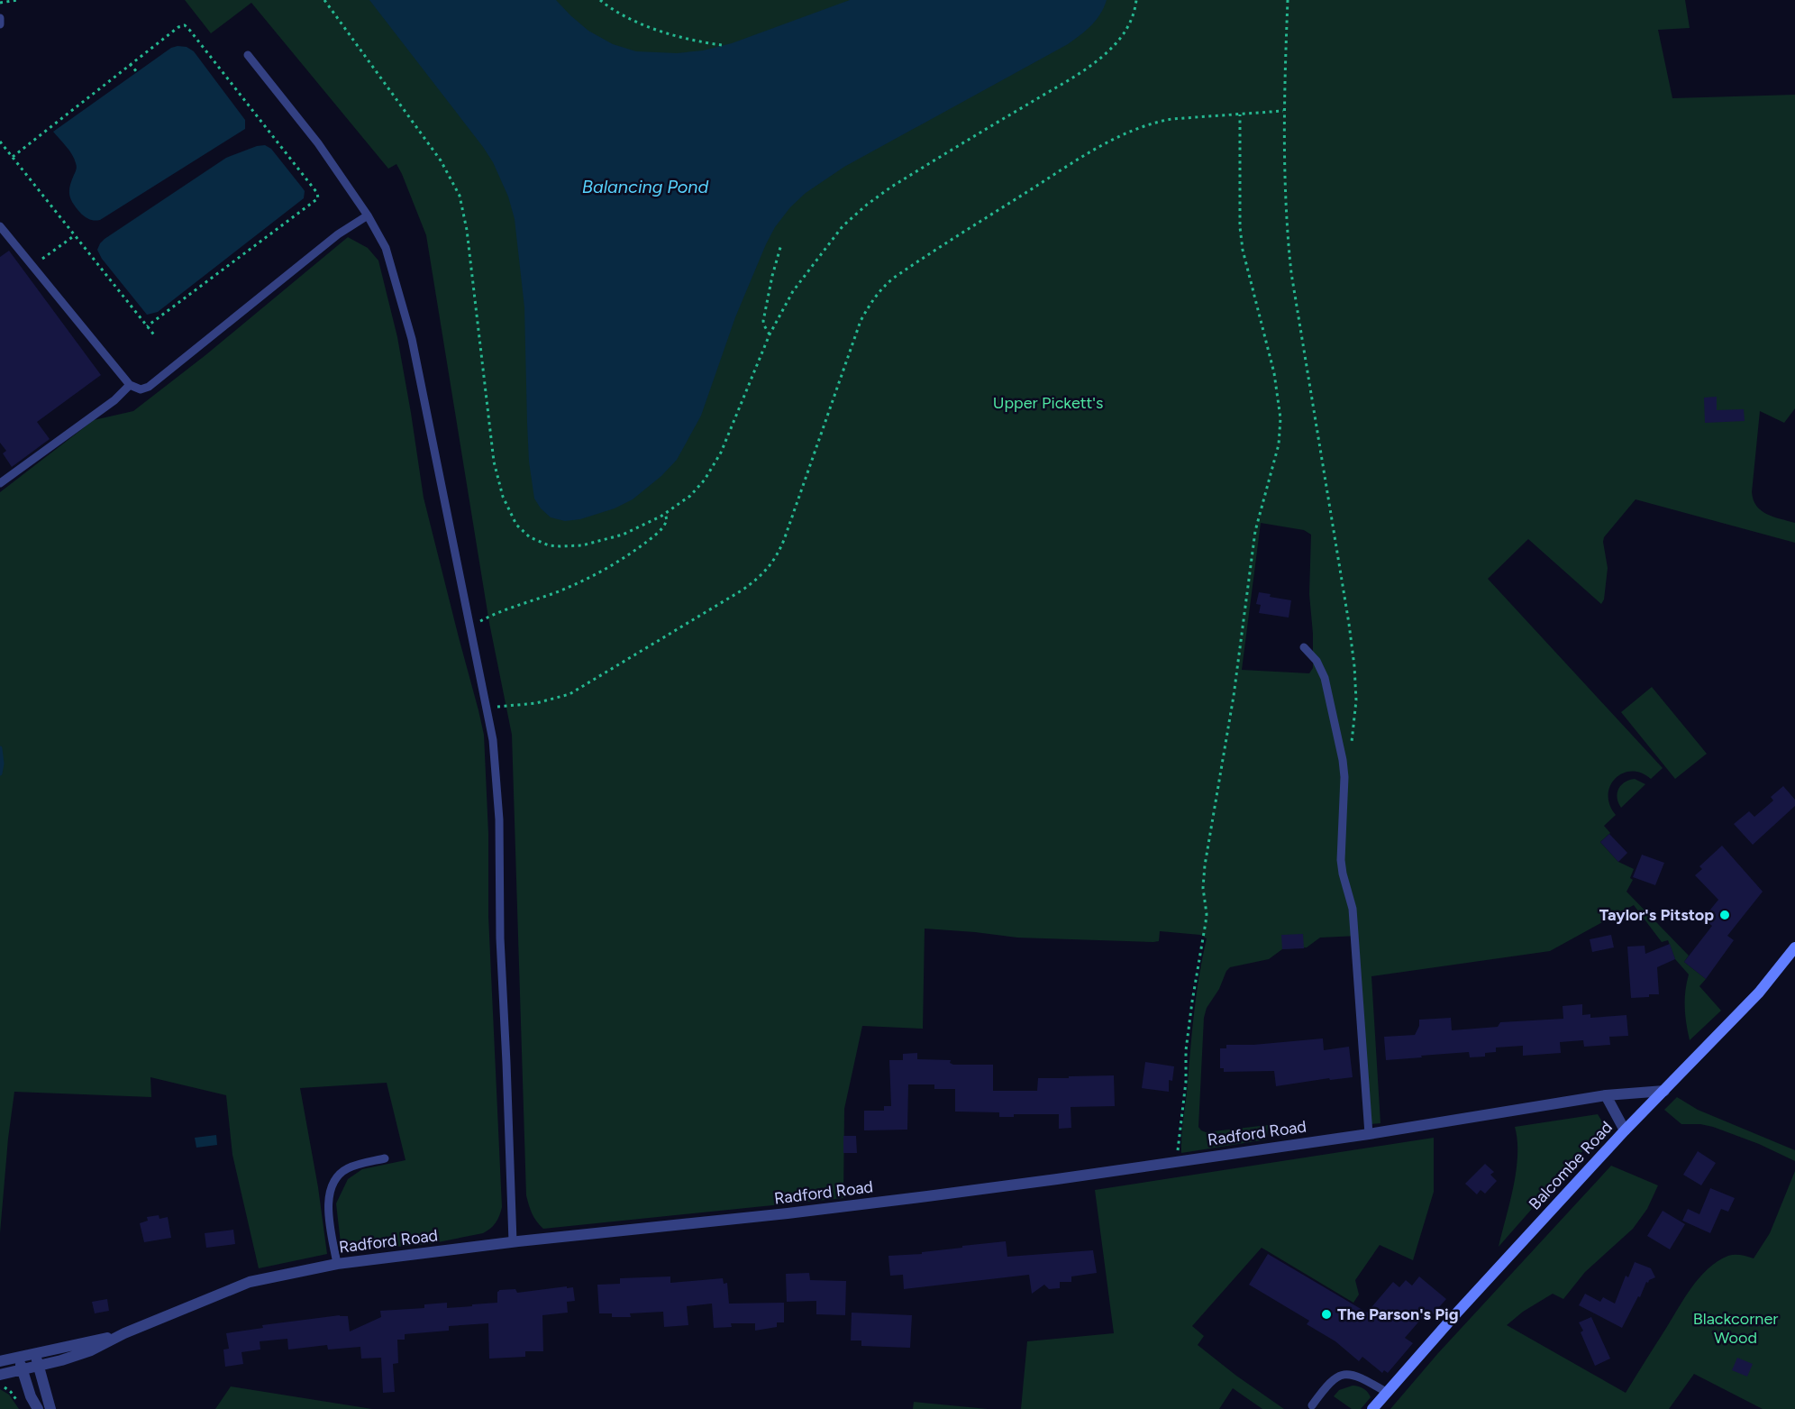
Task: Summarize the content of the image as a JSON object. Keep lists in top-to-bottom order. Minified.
{"streets":{"main road":["Balcombe Road"],"street":["Radford Road"]},"crossings":[["Radford Road","Balcombe Road"]],"water":["Balancing Pond"],"parks":["Upper Pickett's","Blackcorner Wood"],"places":["Taylor's Pitstop","The Parson's Pig"]}
